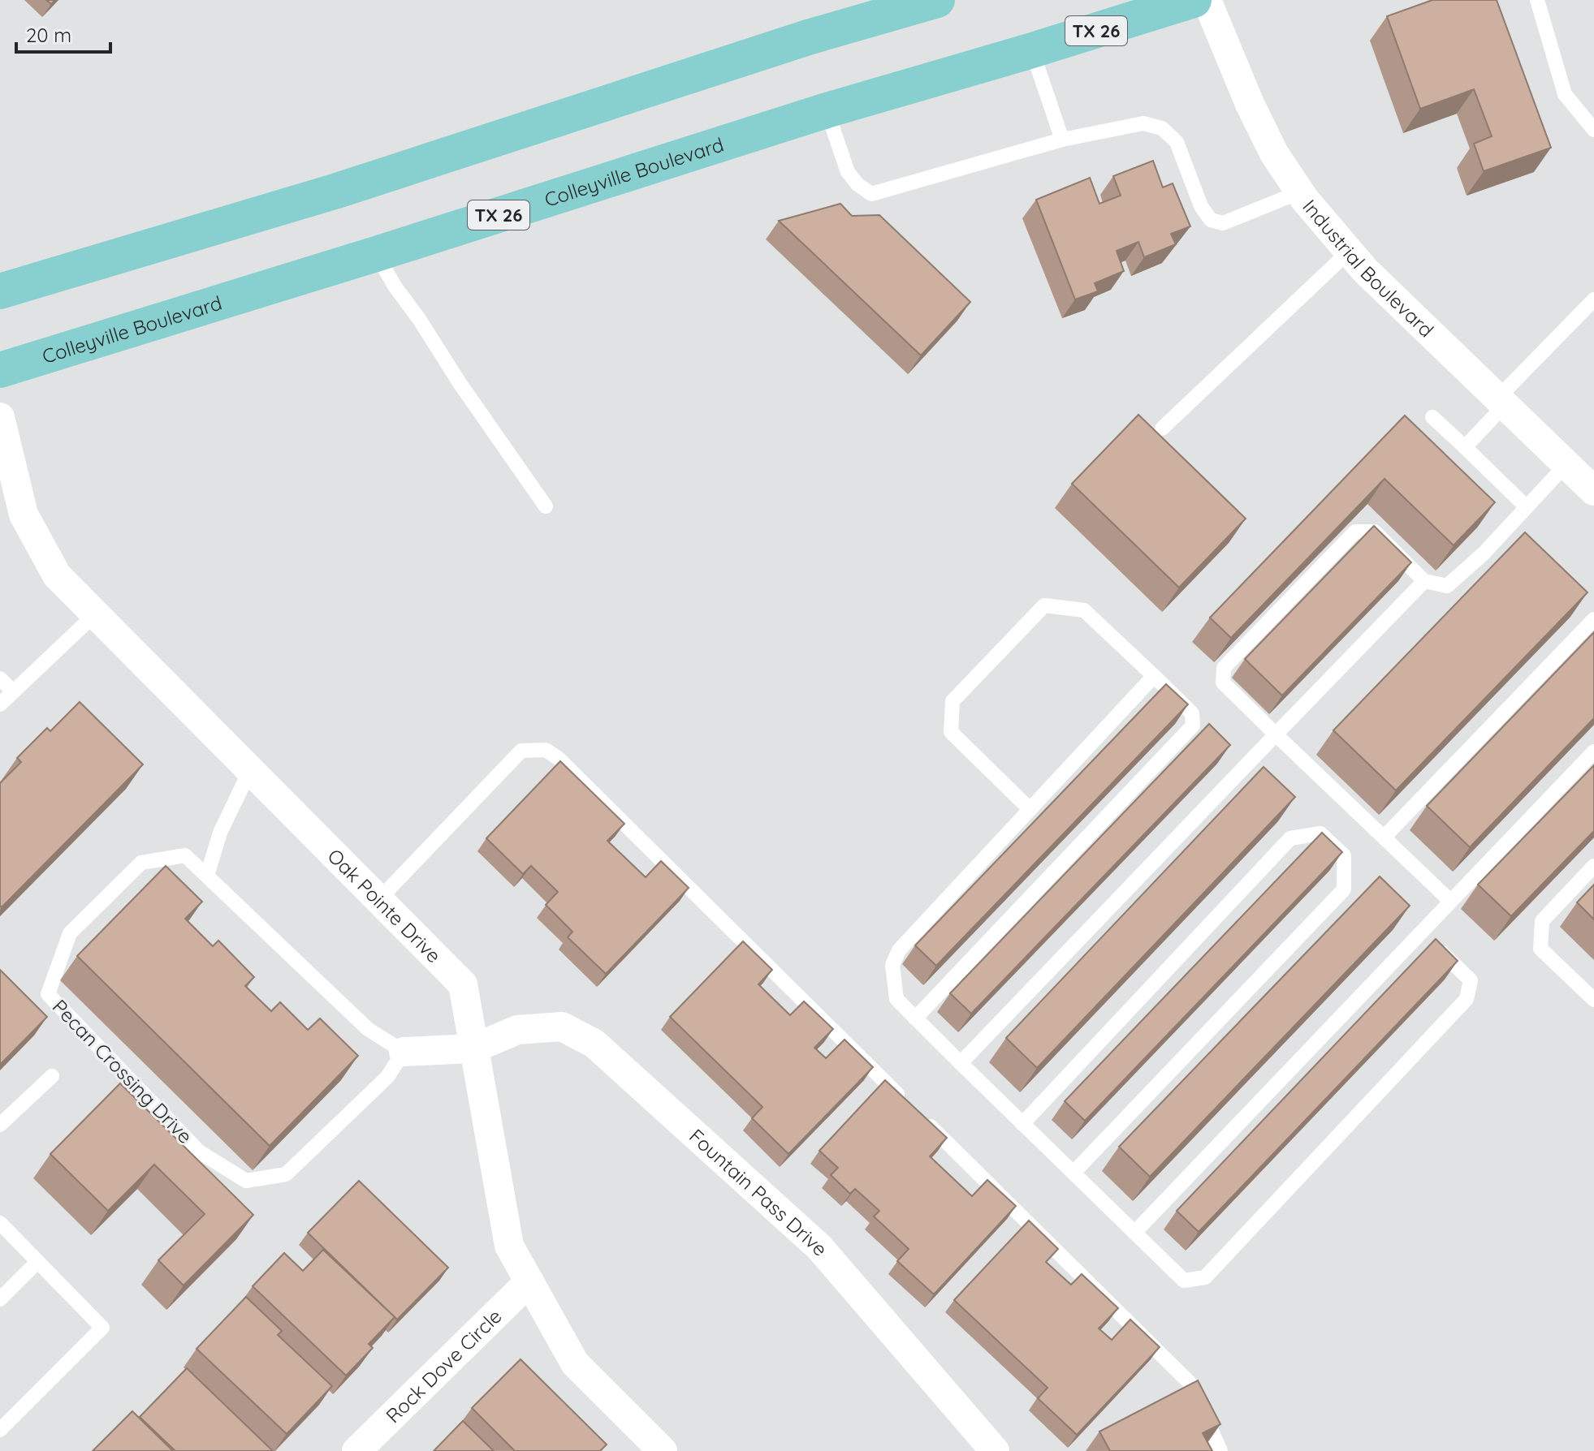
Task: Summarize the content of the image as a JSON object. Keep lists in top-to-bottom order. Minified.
{"streets":{"main road":["TX 26","Colleyville Boulevard"],"street":["Industrial Boulevard","Oak Pointe Drive","Fountain Pass Drive","Rock Dove Circle"],"lane":["Pecan Crossing Drive"]},"crossings":[["Oak Pointe Drive","Fountain Pass Drive"],["Oak Pointe Drive","Rock Dove Circle"]],"scale_bar":"20 m"}
